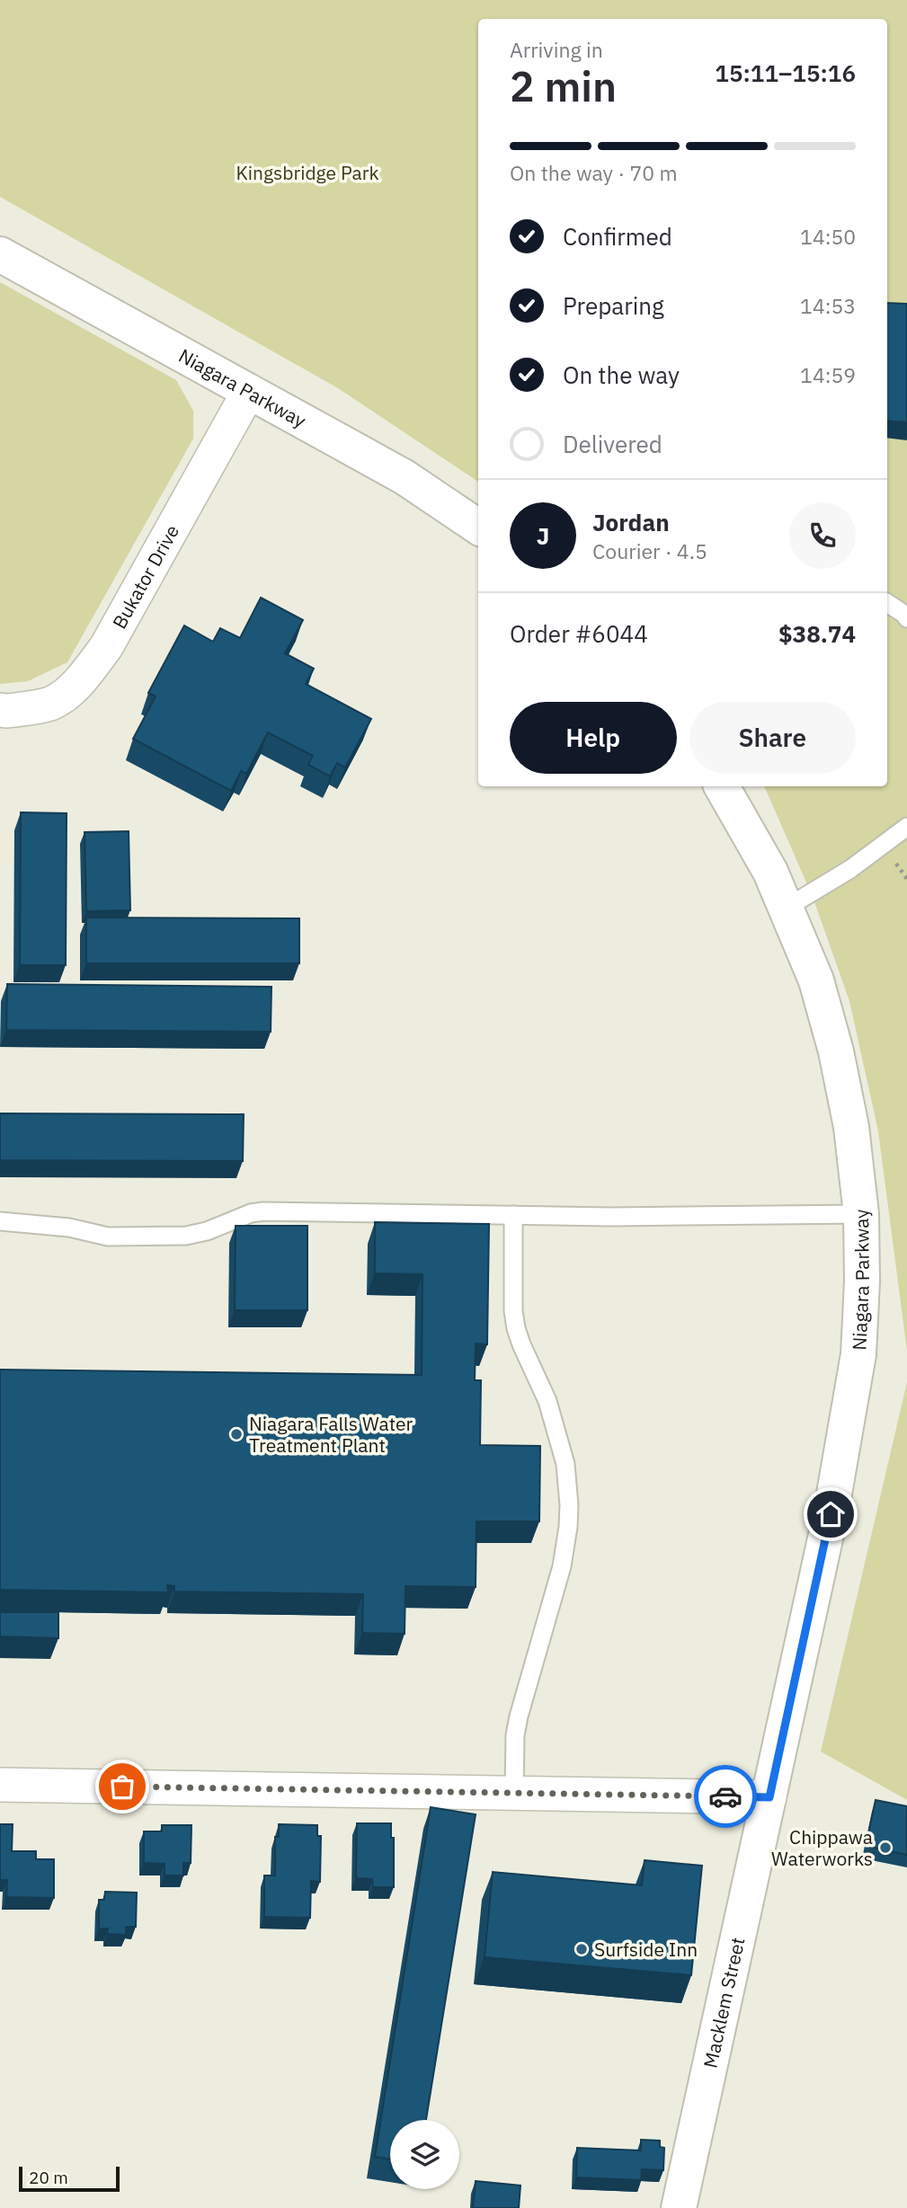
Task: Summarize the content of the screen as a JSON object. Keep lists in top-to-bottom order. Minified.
{"streets":{"main road":["Niagara Parkway","Macklem Street"],"street":["Bukator Drive"]},"crossings":[["Niagara Parkway","Bukator Drive"],["Niagara Parkway","Macklem Street"]],"parks":["Kingsbridge Park"],"places":["Niagara Falls Water Treatment Plant","Chippawa Waterworks","Surfside Inn"],"scale_bar":"20 m","page":{"heading":["2 min","Arriving in","15:11–15:16"],"panel":["Jordan","Courier · 4.5","Order #6044","$38.74"],"bar":"On the way · 70 m","list":[["Confirmed","14:50"],["Preparing","14:53"],["On the way","14:59"],"Delivered"],"round":"J","buttons":["Help","Share"],"scale":"20 m"}}
